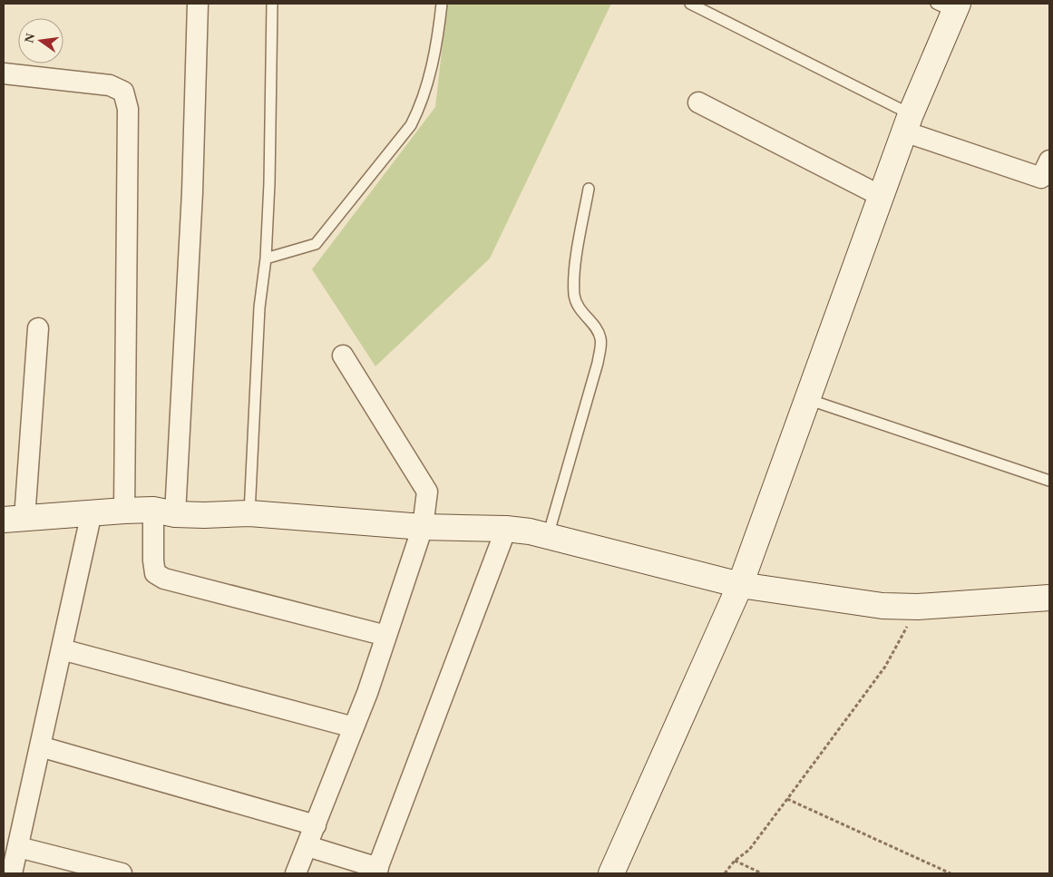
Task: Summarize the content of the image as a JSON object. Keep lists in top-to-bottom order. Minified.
{"north":"left"}
